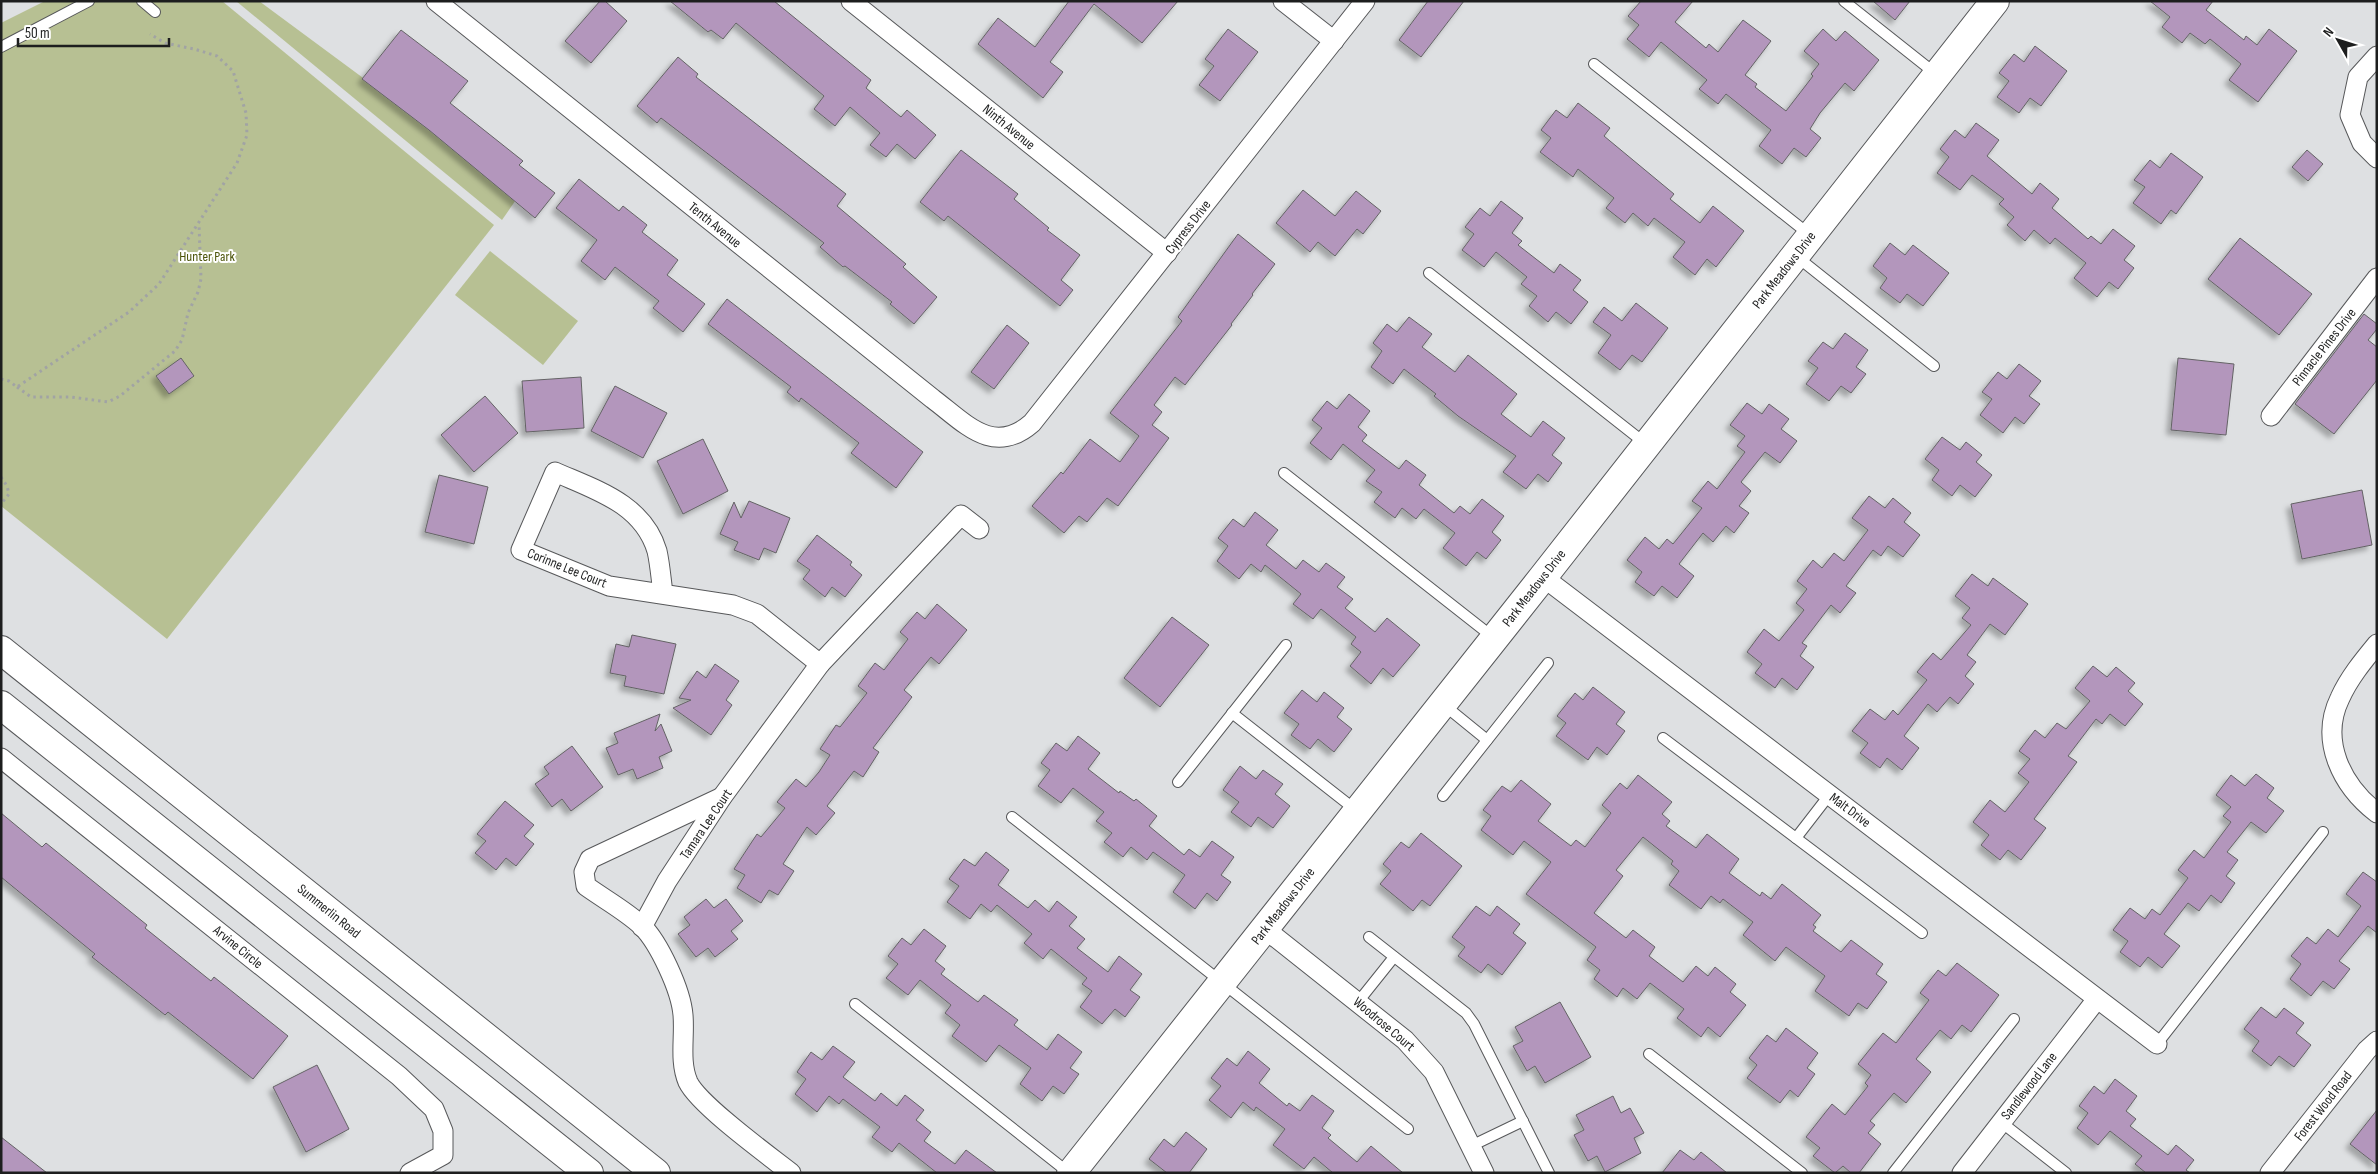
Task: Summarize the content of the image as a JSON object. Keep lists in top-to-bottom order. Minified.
{"streets":{"main road":["Park Meadows Drive","Summerlin Road"],"street":["Ninth Avenue","Tenth Avenue","Cypress Drive","Pinnacle Pines Drive","Corinne Lee Court","Malt Drive","Tamara Lee Court","Arvine Circle","Woodrose Court","Sandlewood Lane","Forest Wood Road"]},"crossings":[["Ninth Avenue","Cypress Drive"],["Tenth Avenue","Cypress Drive"],["Park Meadows Drive","Malt Drive"],["Park Meadows Drive","Woodrose Court"],["Corinne Lee Court","Tamara Lee Court"],["Malt Drive","Sandlewood Lane"]],"parks":["Hunter Park"],"scale_bar":"50 m","north":"top left"}
